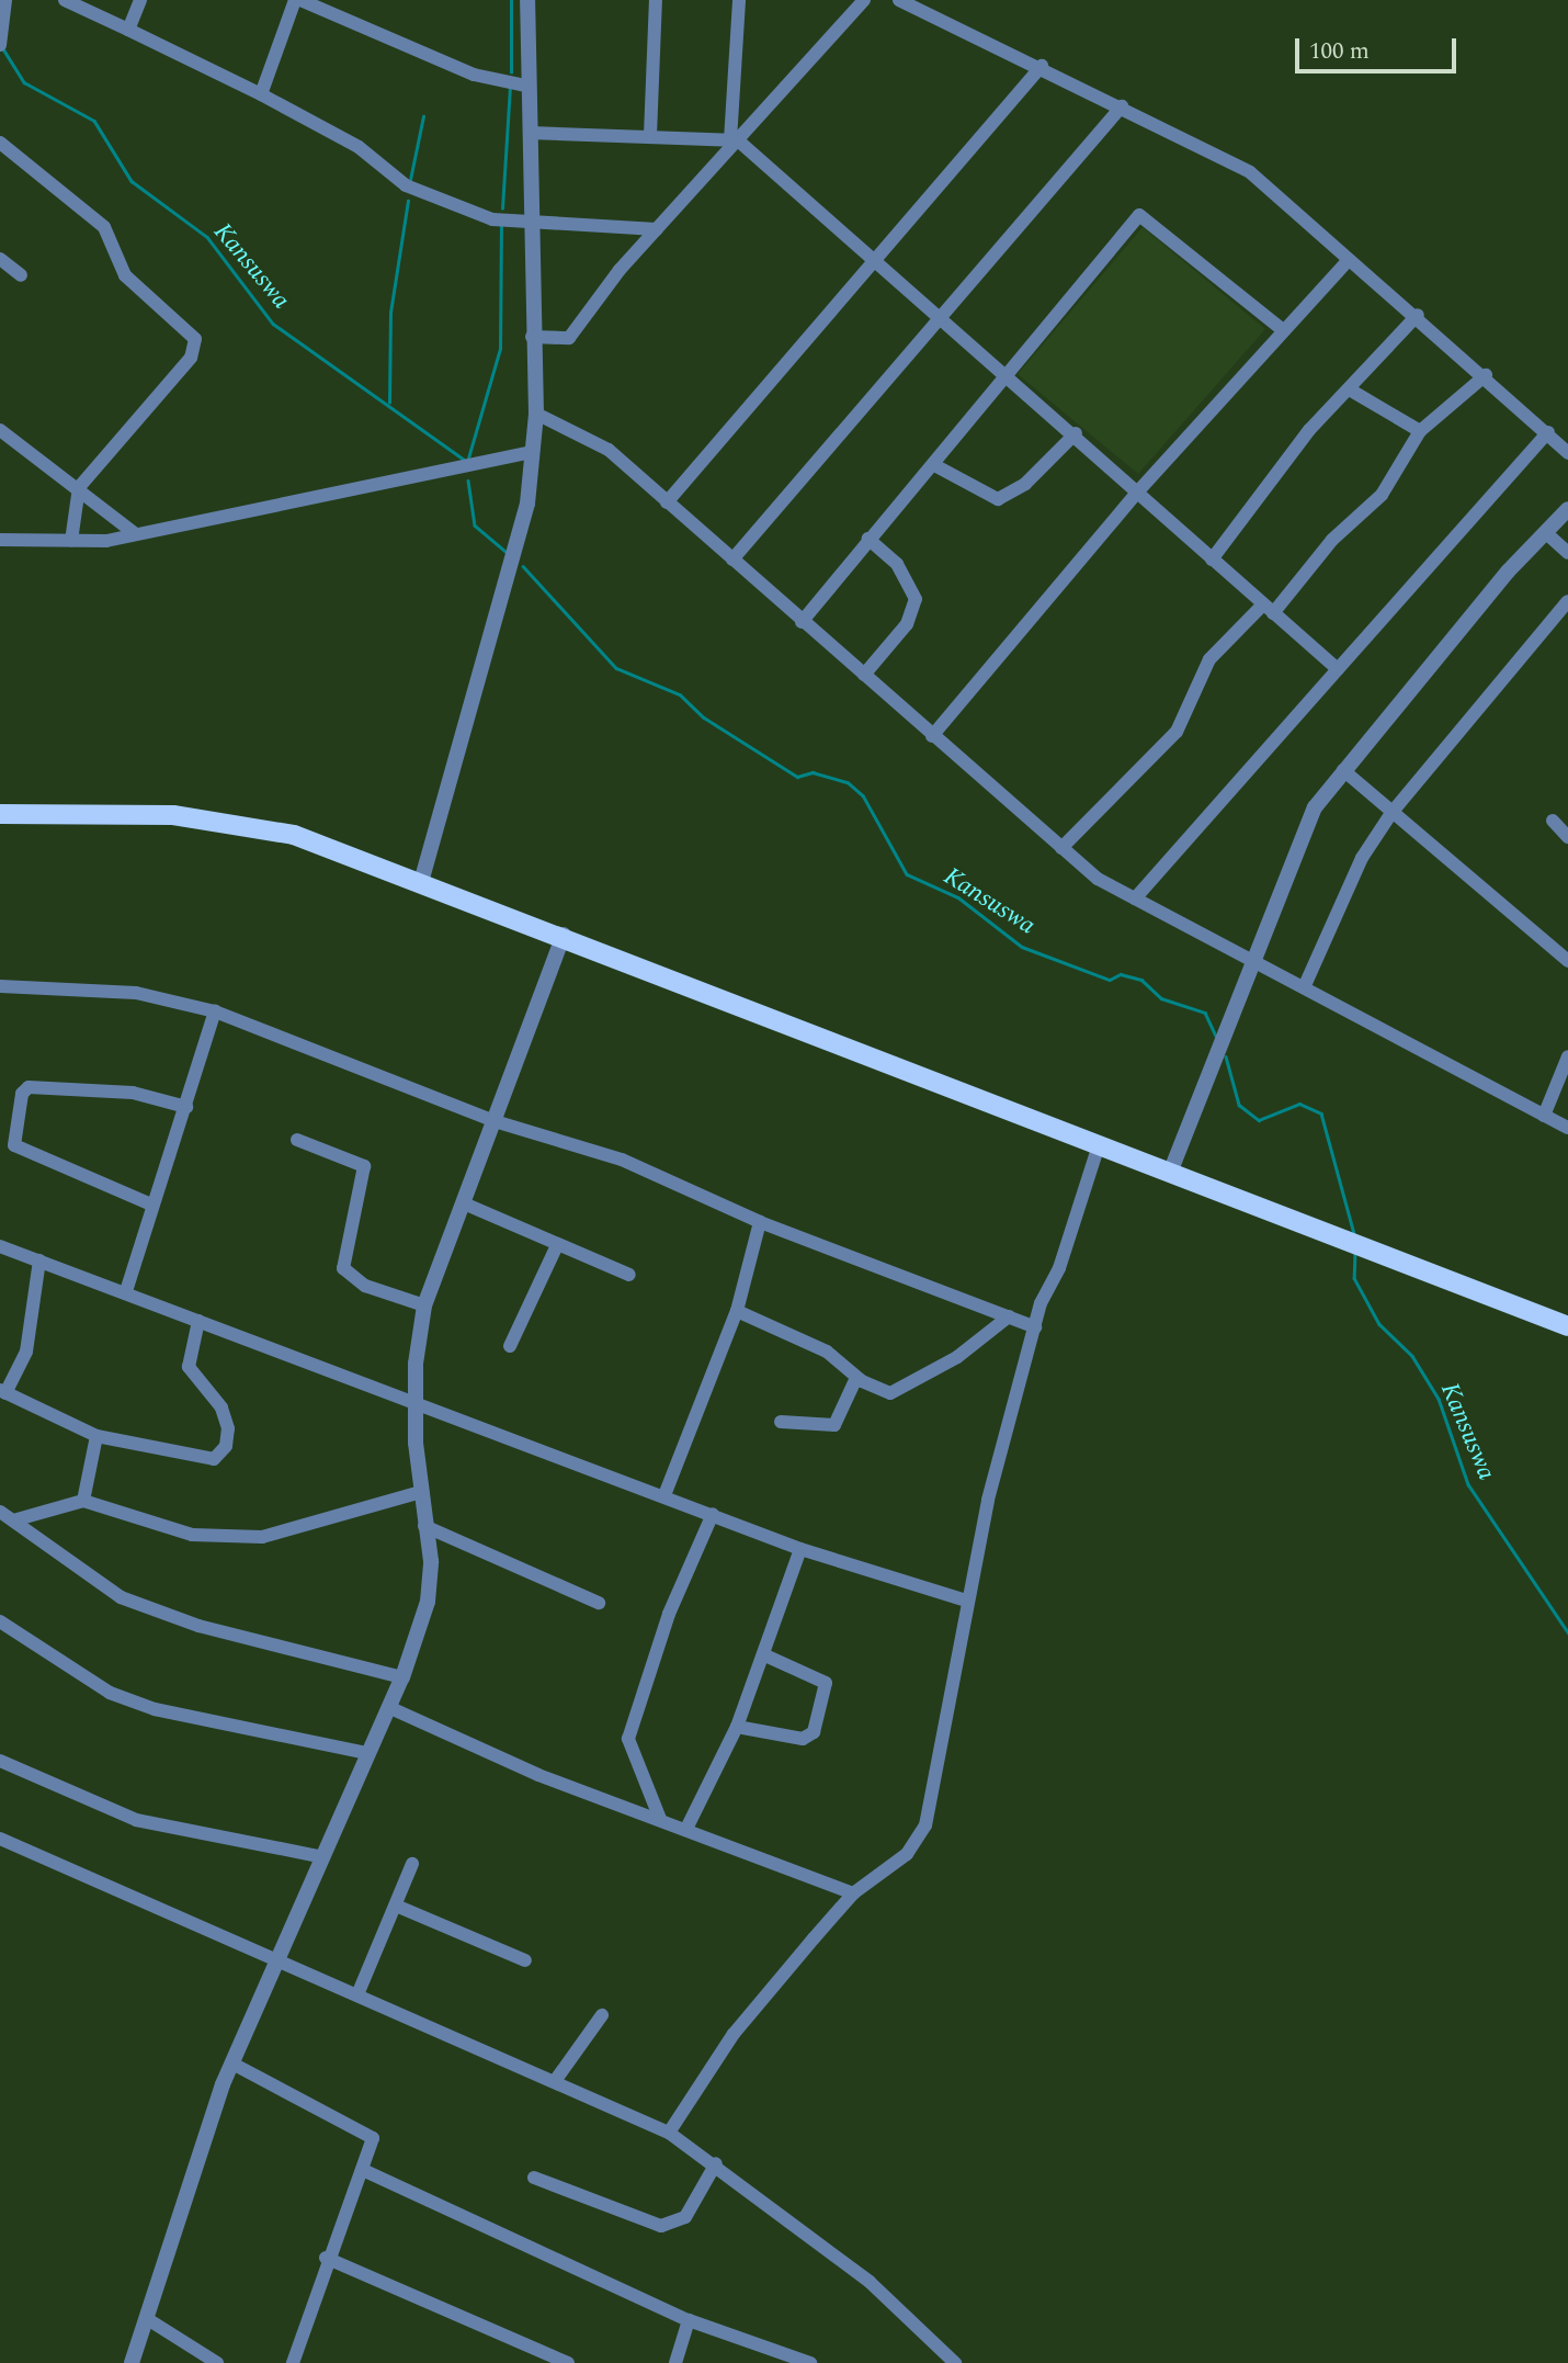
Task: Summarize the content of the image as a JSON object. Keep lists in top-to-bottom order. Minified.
{"water":["Kansuswa"],"scale_bar":"100 m"}
